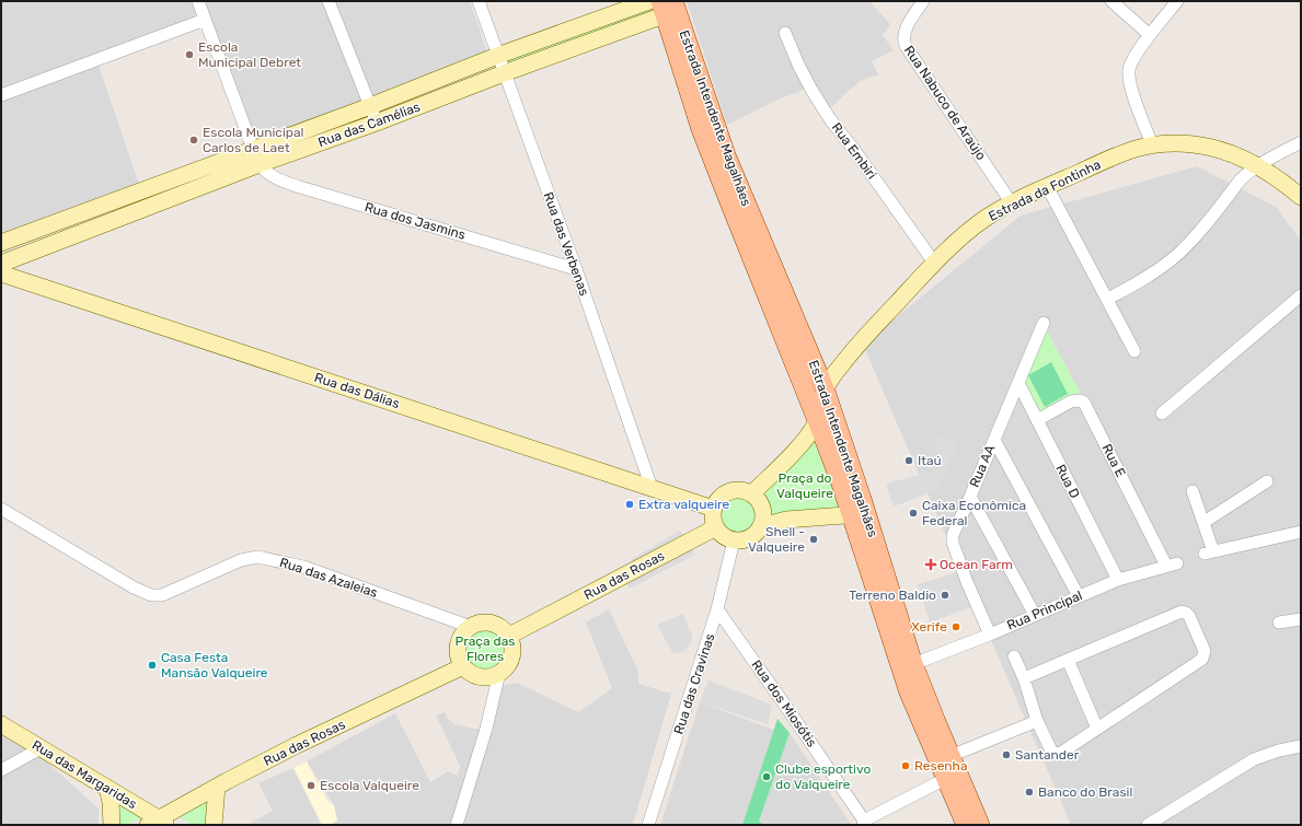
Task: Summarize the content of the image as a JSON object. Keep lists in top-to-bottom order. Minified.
{"streets":{"main road":["Estrada Intendente Magalhães"],"street":["Rua Nabuco de Araújo","Rua das Camélias","Rua Embiri","Estrada da Fontinha","Rua dos Jasmins","Rua das Verbenas","Rua das Dálias","Rua E","Rua AA","Rua D","Rua das Rosas","Rua das Azaleias","Rua Principal","Rua das Cravinas","Rua dos Miosótis","Rua das Margaridas"]},"crossings":[["Rua Nabuco de Araújo","Estrada da Fontinha"],["Estrada Intendente Magalhães","Rua das Camélias"],["Estrada Intendente Magalhães","Estrada da Fontinha"],["Estrada Intendente Magalhães","Rua Principal"],["Rua das Camélias","Rua dos Jasmins"],["Rua das Camélias","Rua das Verbenas"],["Rua Embiri","Estrada da Fontinha"],["Rua dos Jasmins","Rua das Verbenas"],["Rua das Verbenas","Rua das Dálias"],["Rua das Dálias","Rua das Rosas"],["Rua das Dálias","Rua das Cravinas"],["Rua E","Rua D"],["Rua E","Rua Principal"],["Rua AA","Rua D"],["Rua AA","Rua Principal"],["Rua D","Rua Principal"],["Rua das Rosas","Rua das Azaleias"],["Rua das Rosas","Rua das Cravinas"],["Rua das Rosas","Rua das Margaridas"],["Rua das Cravinas","Rua dos Miosótis"]],"parks":["Praça do Valqueire","Praça das Flores"],"places":{"other":["Escola Municipal Debret","Escola Municipal Carlos de Laet","Itaú","Extra valqueire","Caixa Econômica Federal","Shell - Valqueire","Terreno Baldio","Xerife","Casa Festa Mansão Valqueire","Santander","Resenha","Clube esportivo do Valqueire","Escola Valqueire","Banco do Brasil"],"health":["Ocean Farm"]}}
